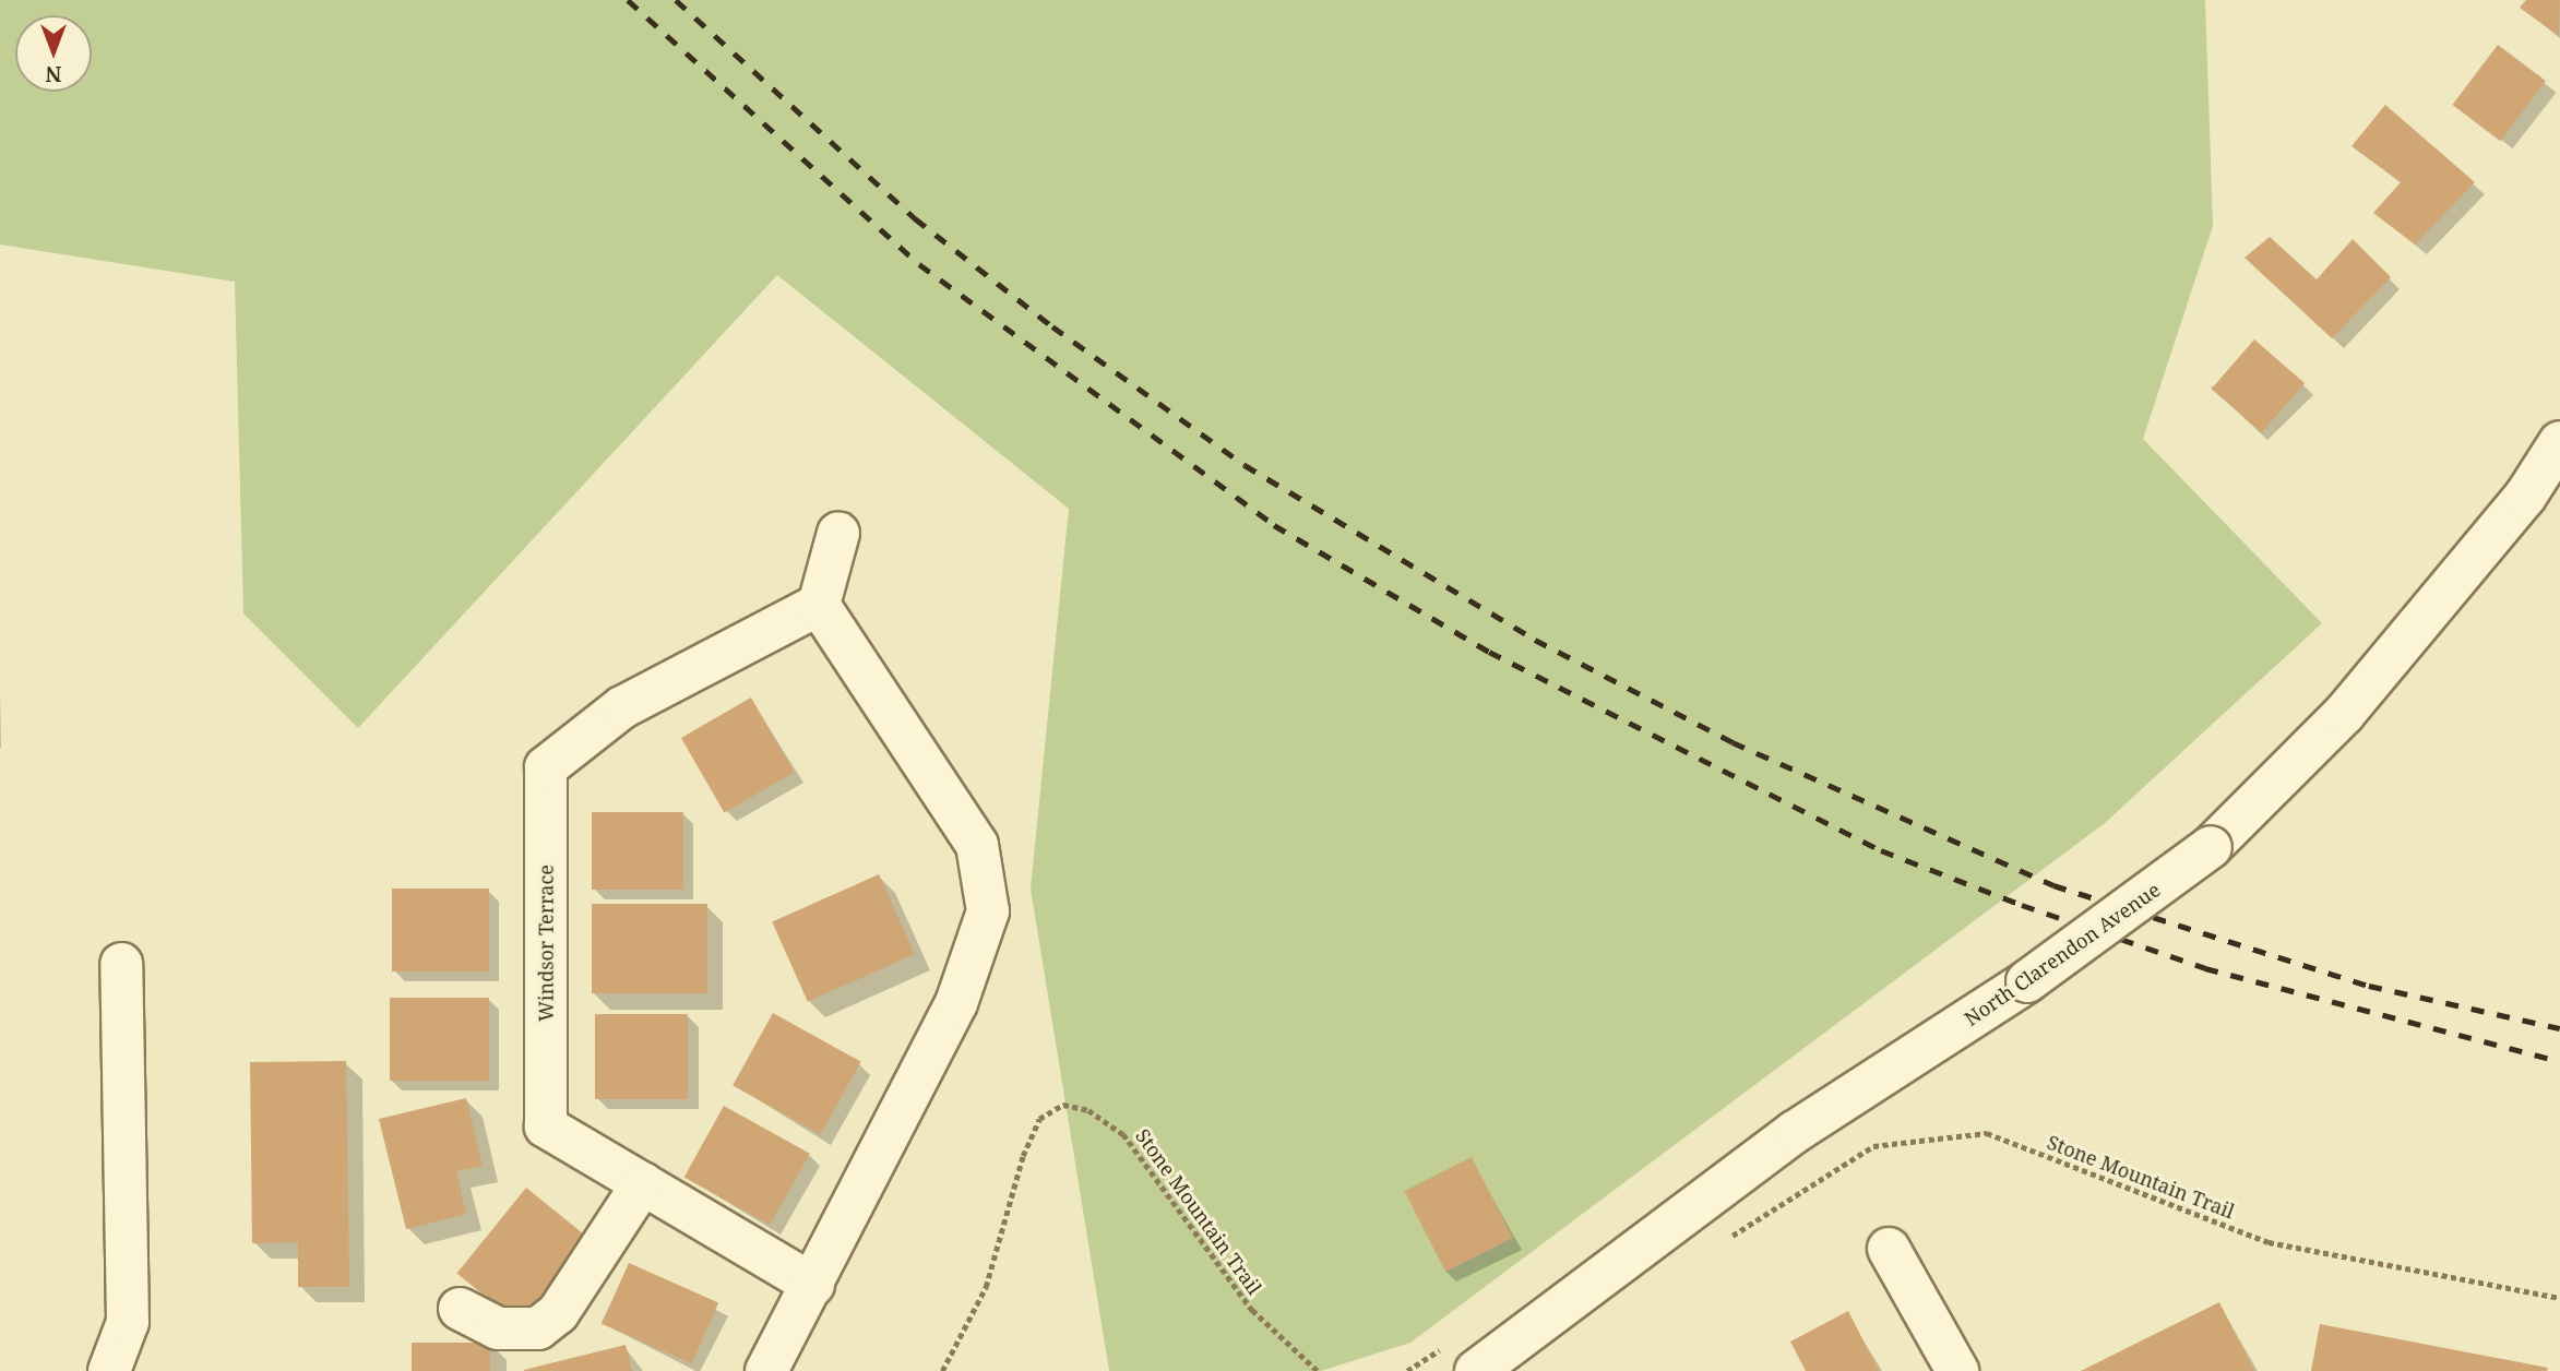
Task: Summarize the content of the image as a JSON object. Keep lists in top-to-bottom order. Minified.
{"streets":{"street":["Windsor Terrace","North Clarendon Avenue"],"path":["Stone Mountain Trail"]},"north":"bottom"}
